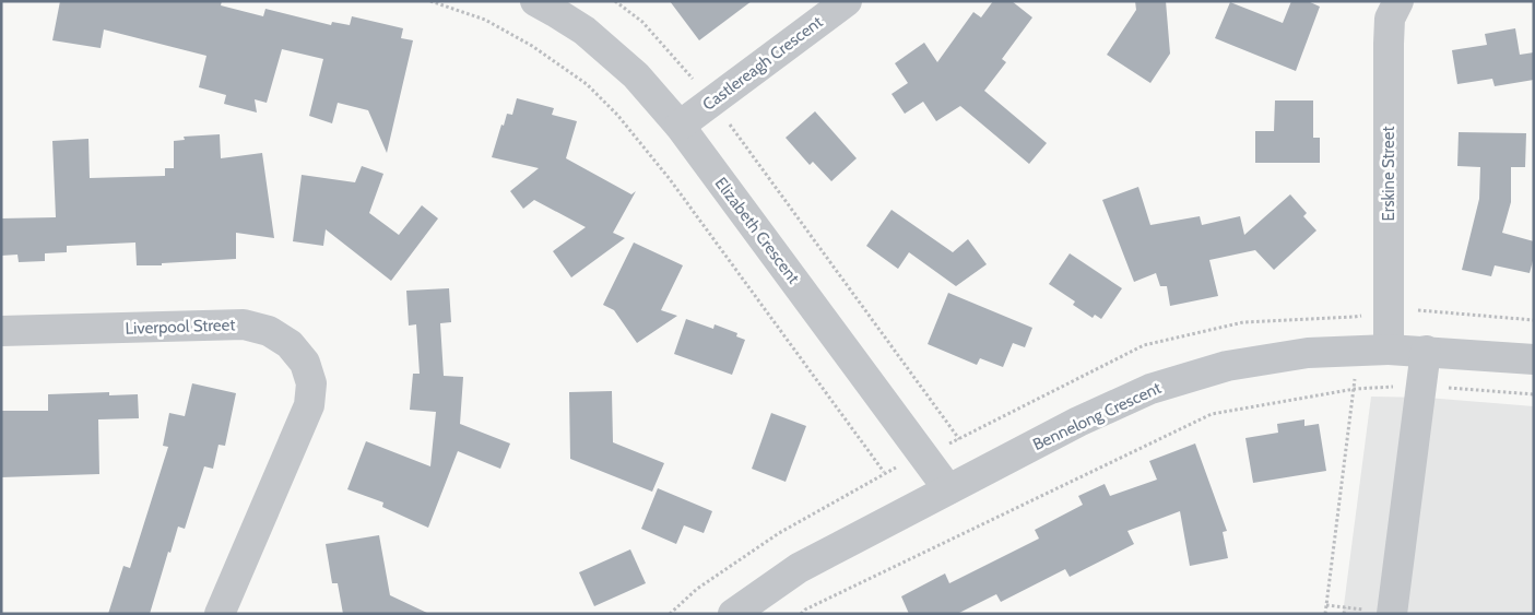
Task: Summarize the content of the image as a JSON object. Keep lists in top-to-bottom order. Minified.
{"streets":{"street":["Castlereagh Crescent","Erskine Street","Elizabeth Crescent","Liverpool Street","Bennelong Crescent"]},"crossings":[["Castlereagh Crescent","Elizabeth Crescent"],["Erskine Street","Bennelong Crescent"],["Elizabeth Crescent","Bennelong Crescent"]]}
